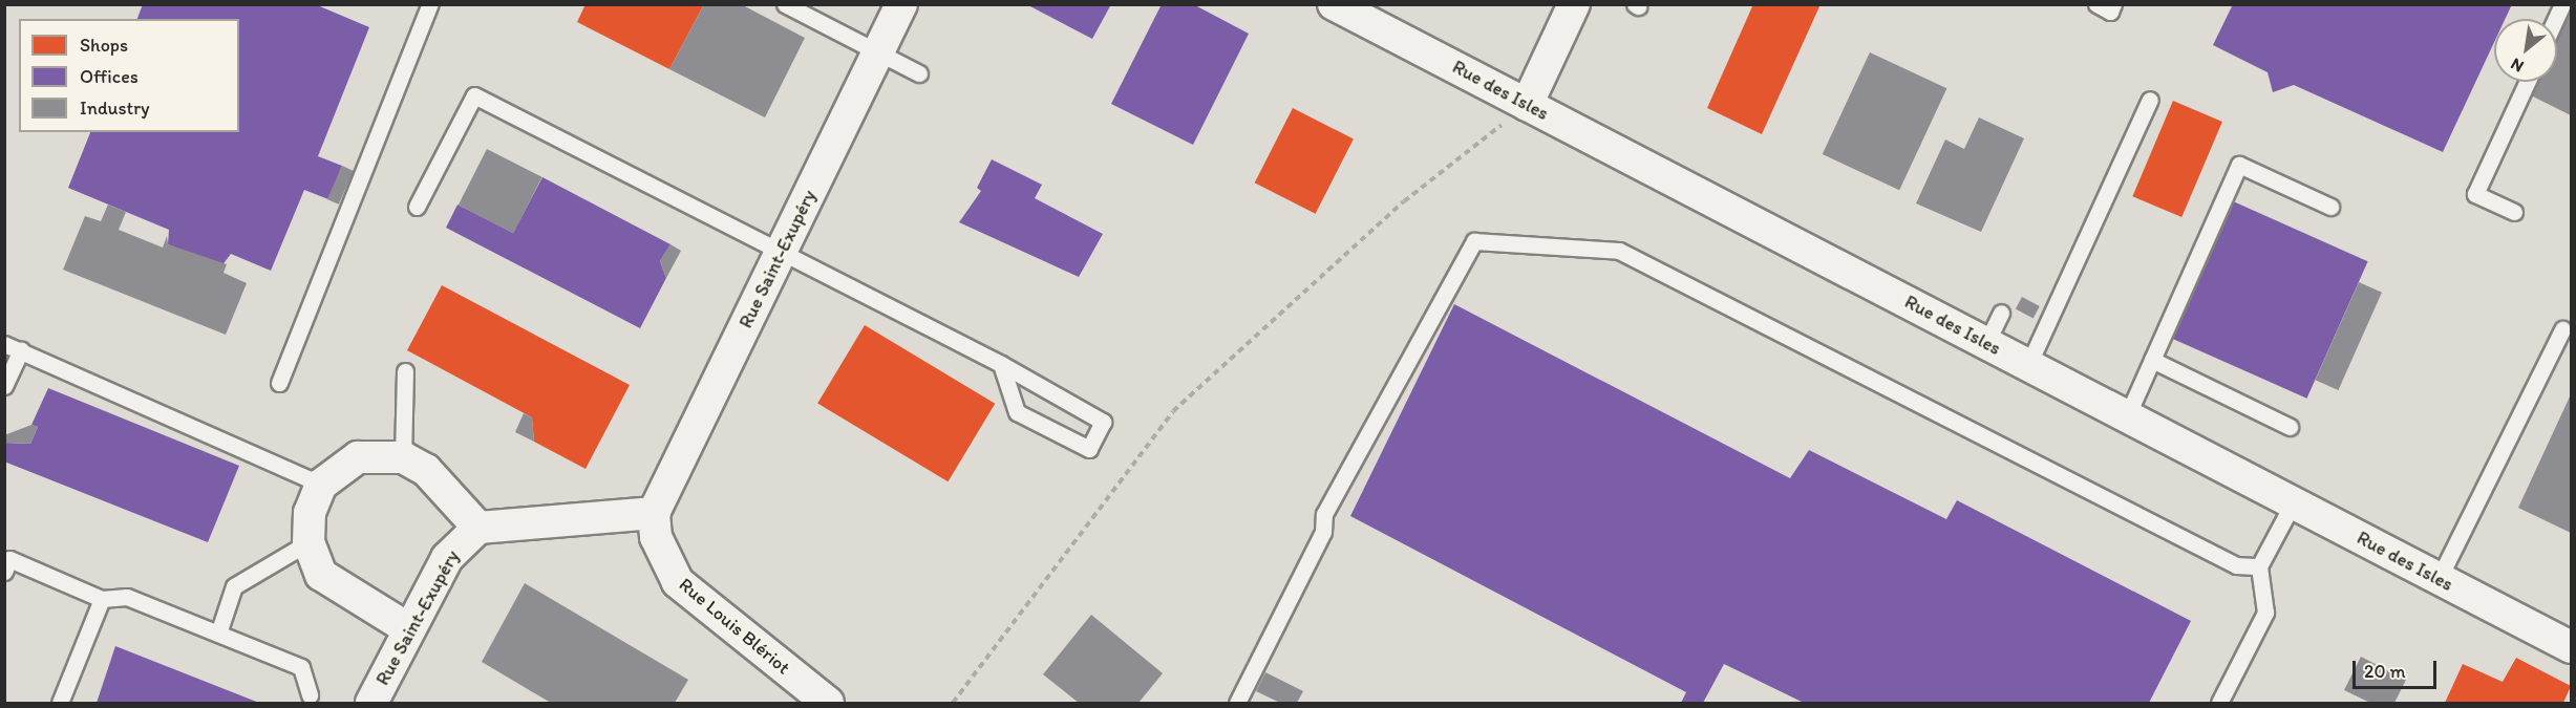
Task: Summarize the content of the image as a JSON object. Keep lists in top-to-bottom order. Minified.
{"streets":{"street":["Rue des Isles","Rue Saint-Exupéry","Rue Louis Blériot"]},"crossings":[["Rue Saint-Exupéry","Rue Louis Blériot"]],"legend":["Shops","Offices","Industry"],"scale_bar":"20 m","north":"bottom left"}
